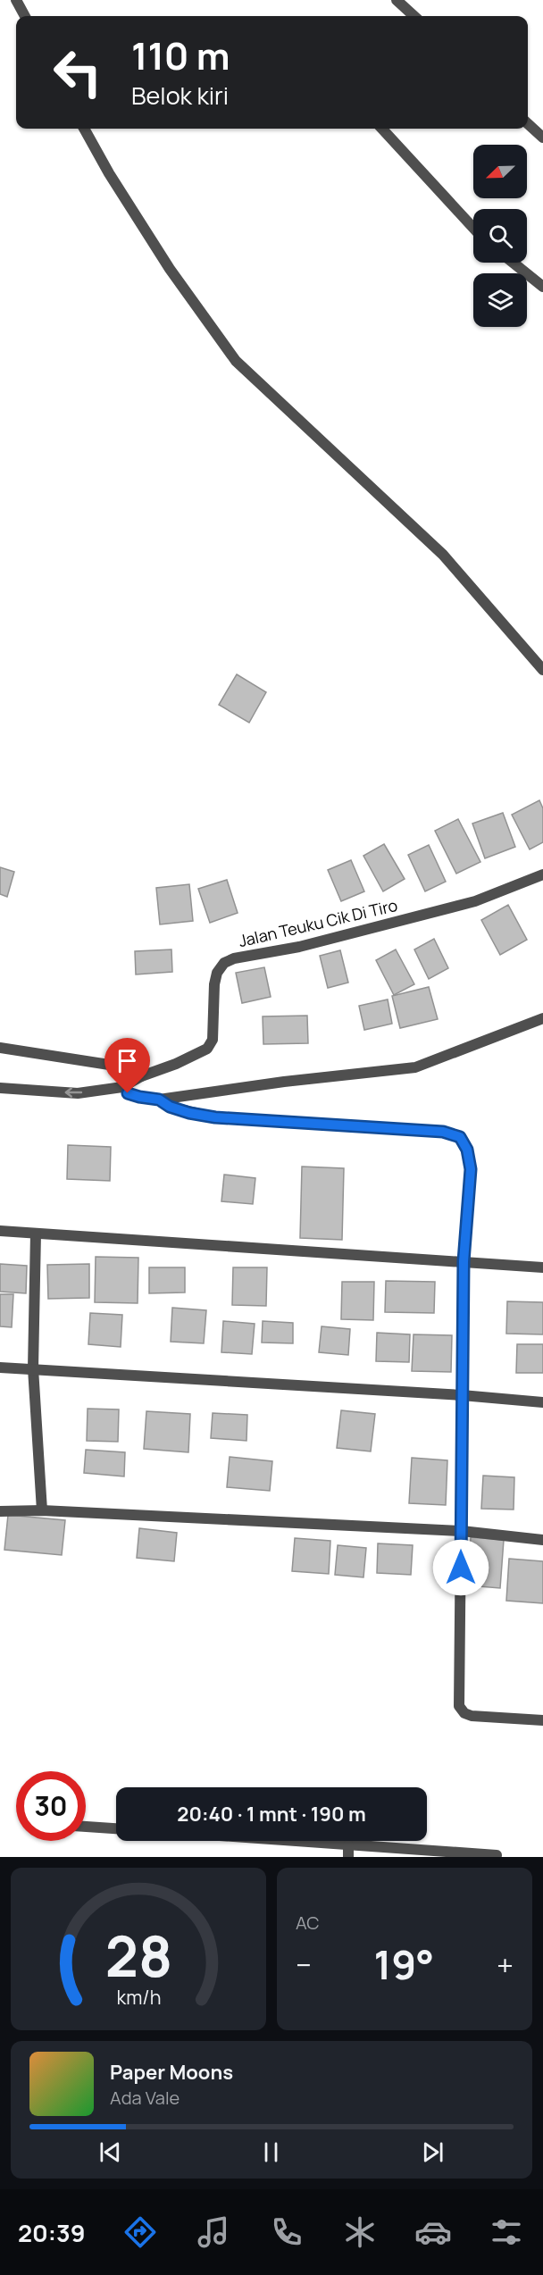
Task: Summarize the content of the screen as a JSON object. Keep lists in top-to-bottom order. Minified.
{"streets":{"street":["Jalan Teuku Cik Di Tiro"]},"north":"bottom left","page":{"turn":["110 m","Belok kiri"],"limit":"30","trip":"20:40 · 1 mnt · 190 m","tile":"AC","heat":["−","19°","+"],"song":["Paper Moons","Ada Vale"],"tabs":"20:39","gauge":["28","km/h"]}}
